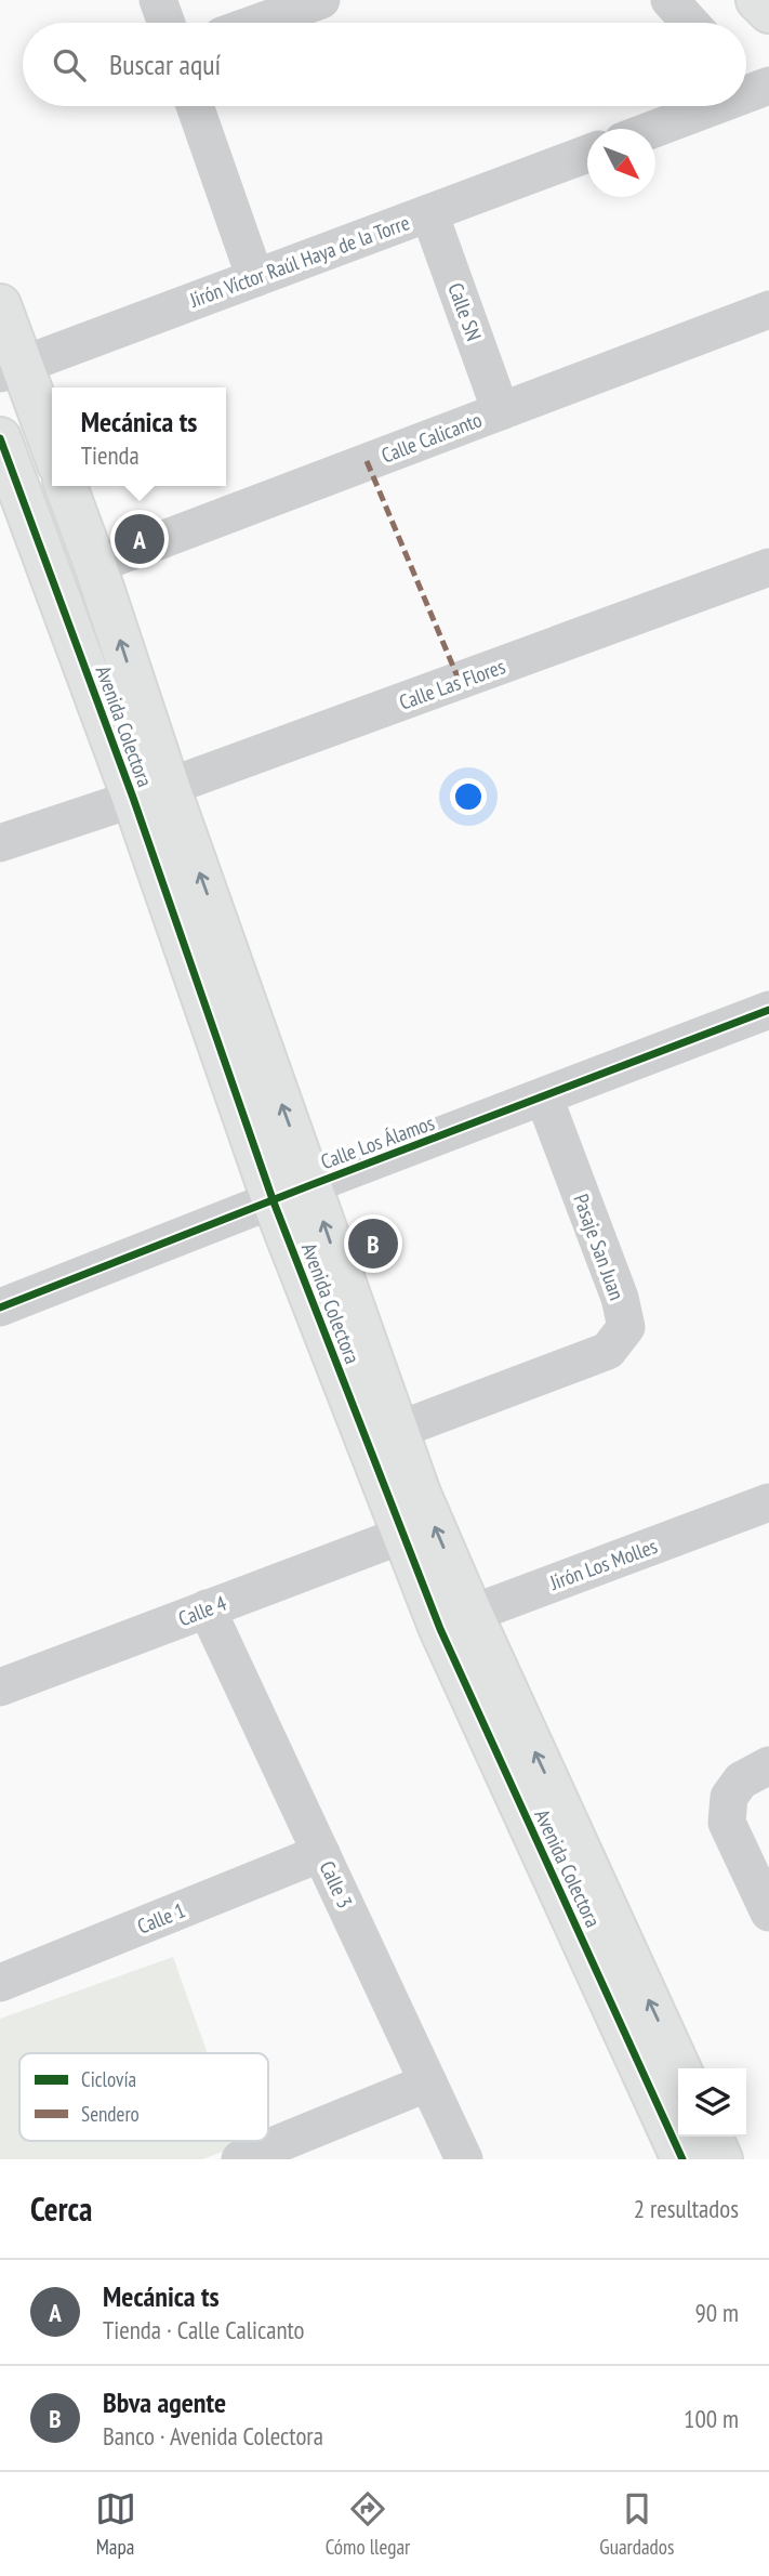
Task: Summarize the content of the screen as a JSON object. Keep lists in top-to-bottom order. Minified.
{"streets":{"main road":["Avenida Colectora"],"street":["Jirón Víctor Raúl Haya de la Torre","Calle SN","Calle Calicanto","Calle Las Flores","Calle Los Álamos","Pasaje San Juan","Jirón Los Molles","Calle 4","Calle 3","Calle 1"]},"crossings":[["Jirón Víctor Raúl Haya de la Torre","Calle SN"],["Calle SN","Calle Calicanto"],["Calle Calicanto","Avenida Colectora"],["Calle Las Flores","Avenida Colectora"],["Avenida Colectora","Calle Los Álamos"],["Avenida Colectora","Pasaje San Juan"],["Avenida Colectora","Jirón Los Molles"],["Avenida Colectora","Calle 4"],["Calle Los Álamos","Pasaje San Juan"],["Calle 4","Calle 3"],["Calle 3","Calle 1"]],"legend":["Ciclovía","Sendero"],"north":"bottom right","page":{"search":"Buscar aquí","popup":["Mecánica ts","Tienda"],"pins":["A","B"],"heading":["Cerca","2 resultados"],"list":[{"mark":"A","name":"Mecánica ts","note":"Tienda · Calle Calicanto","value":"90 m"},{"mark":"B","name":"Bbva agente","note":"Banco · Avenida Colectora","value":"100 m"}],"nav":["Mapa","Cómo llegar","Guardados"]}}
